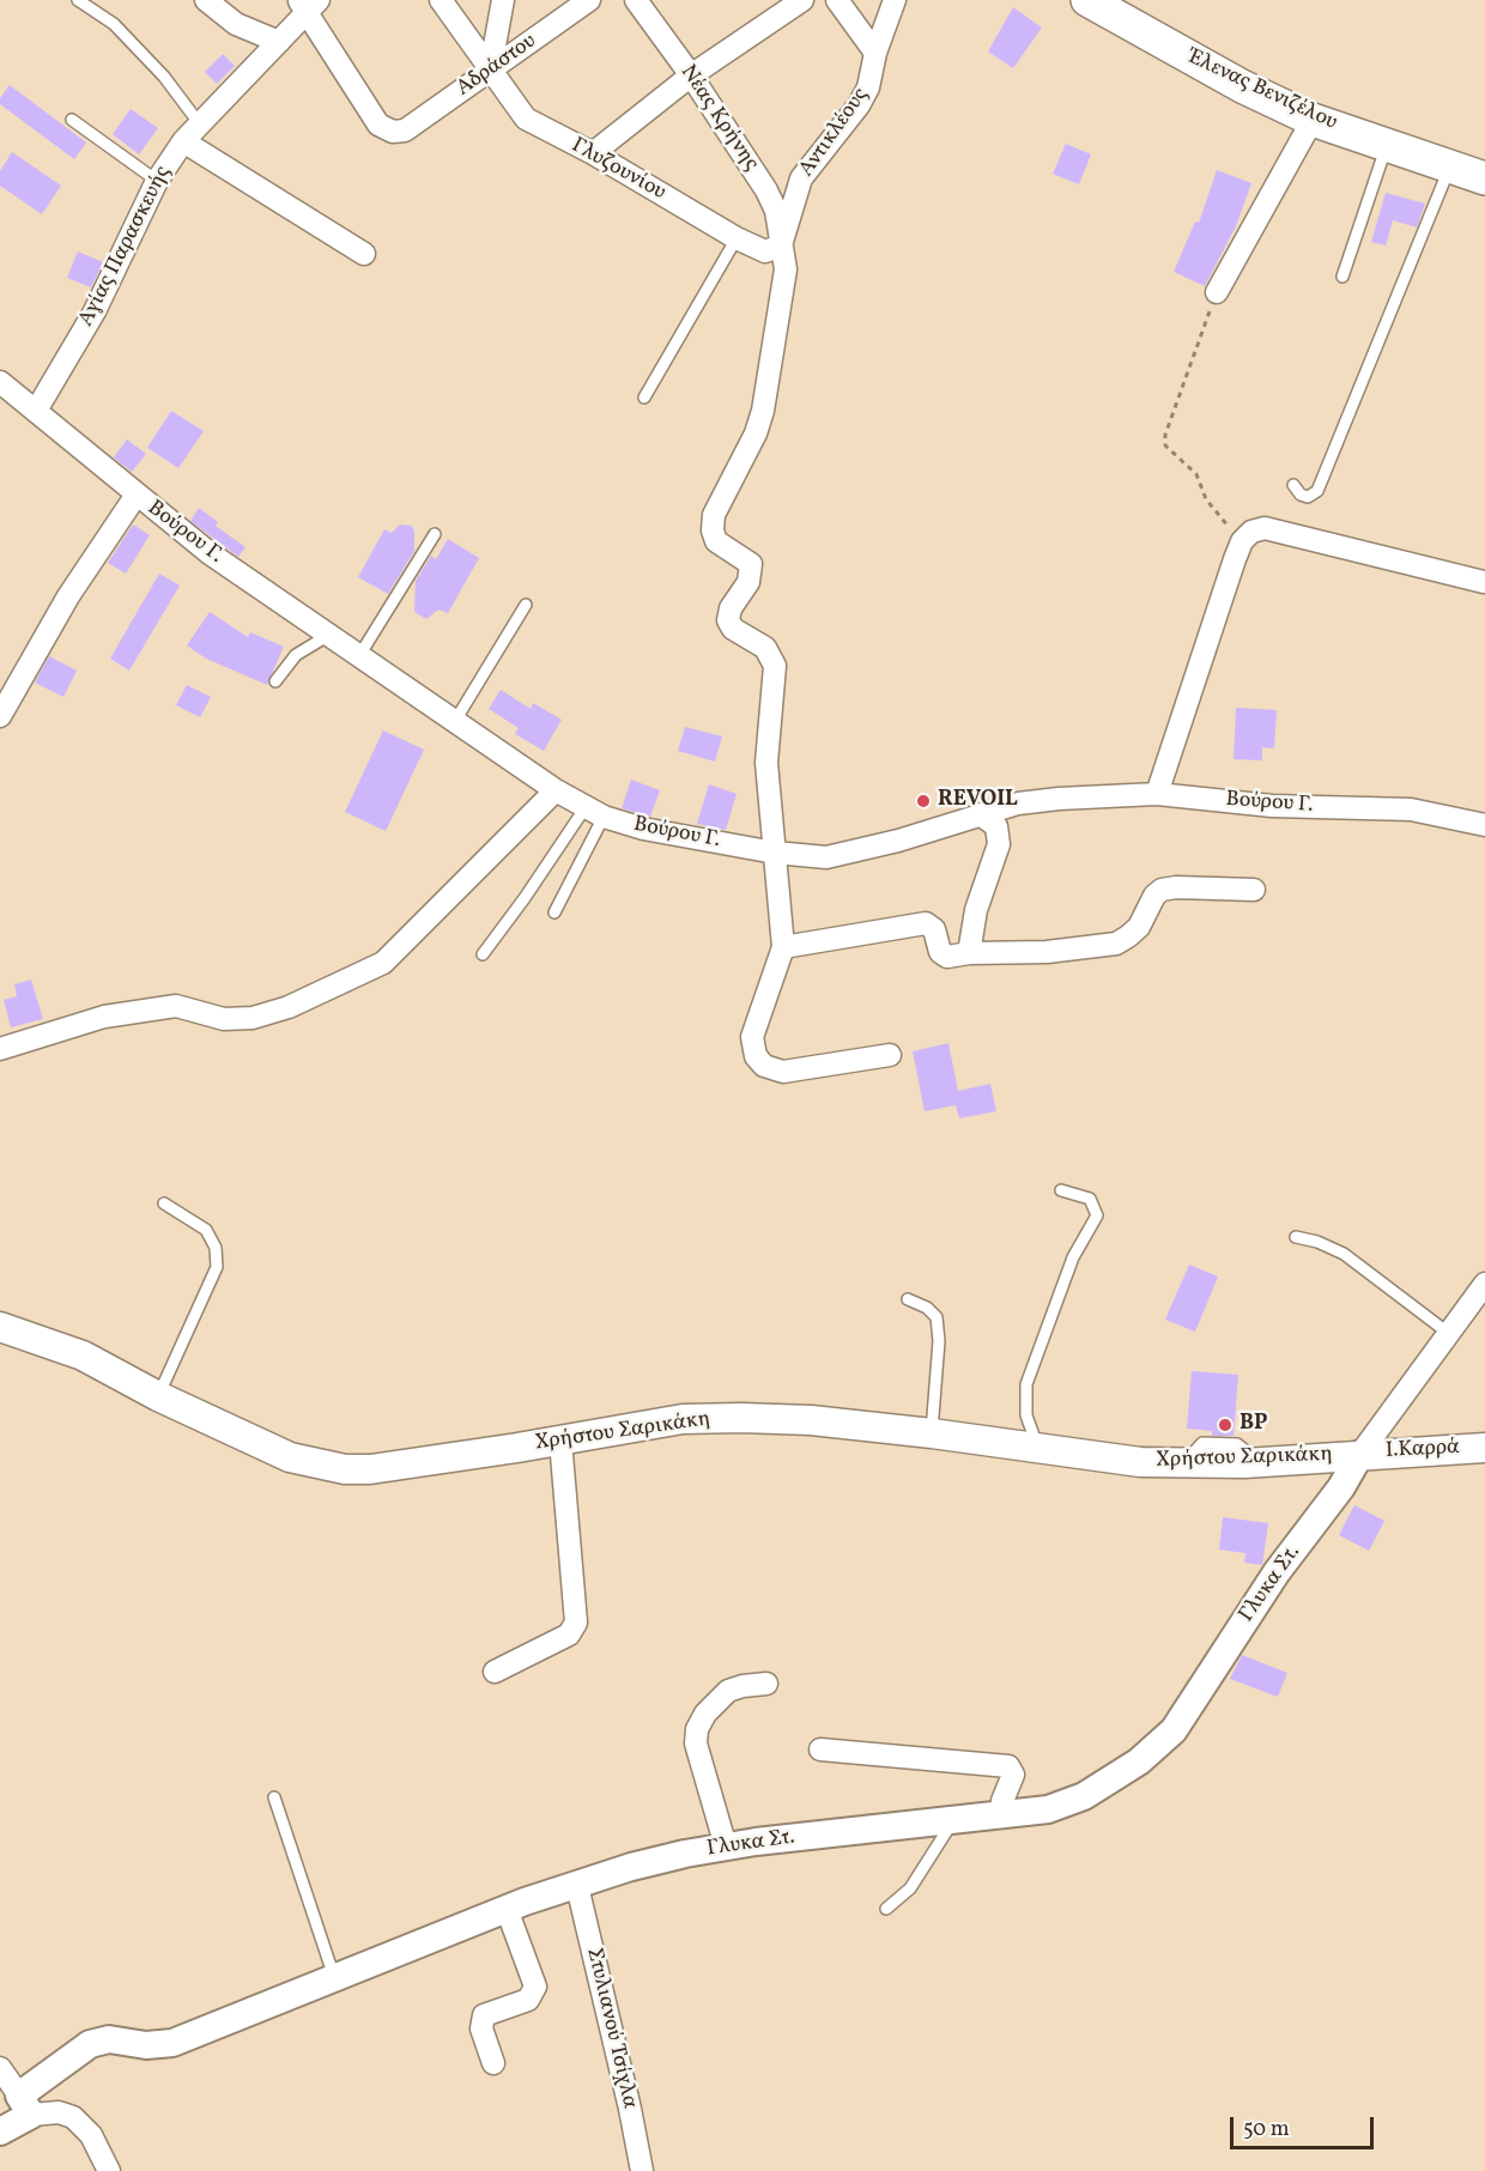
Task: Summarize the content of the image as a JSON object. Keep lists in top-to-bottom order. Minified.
{"streets":{"main road":["Έλενας Βενιζέλου","Χρήστου Σαρικάκη","Ι.Καρρά"],"street":["Αδράστου","Νέας Κρήνης","Αντικλέους","Γλυζουνίου","Αγίας Παρασκευής","Βούρου Γ.","Γλυκα Στ.","Στυλιανού Τσίχλα"]},"crossings":[["Αδράστου","Γλυζουνίου"],["Αδράστου","Αγίας Παρασκευής"],["Νέας Κρήνης","Αντικλέους"],["Νέας Κρήνης","Γλυζουνίου"],["Νέας Κρήνης","Βούρου Γ."],["Αντικλέους","Γλυζουνίου"],["Αγίας Παρασκευής","Βούρου Γ."],["Χρήστου Σαρικάκη","Ι.Καρρά"],["Χρήστου Σαρικάκη","Γλυκα Στ."],["Ι.Καρρά","Γλυκα Στ."],["Γλυκα Στ.","Στυλιανού Τσίχλα"]],"places":["REVOIL","BP"],"scale_bar":"50 m"}
